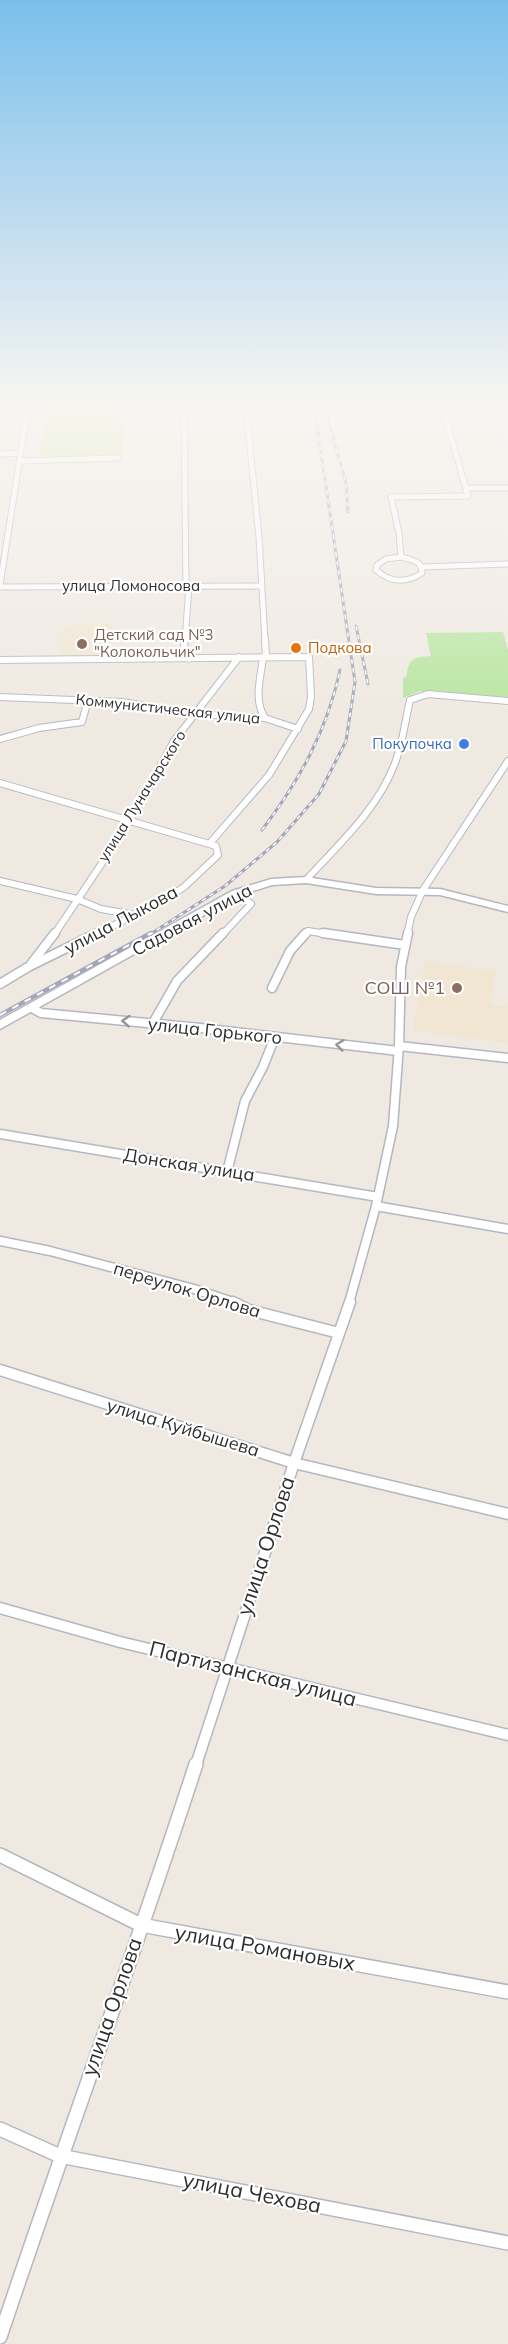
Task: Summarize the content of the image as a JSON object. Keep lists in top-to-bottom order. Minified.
{"streets":{"street":["улица Ломоносова","Коммунистическая улица","улица Луначарского","улица Лыкова","Садовая улица","улица Горького","Донская улица","переулок Орлова","улица Куйбышева","улица Орлова","Партизанская улица","улица Романовых","улица Чехова"]},"crossings":[["Коммунистическая улица","улица Луначарского"],["улица Луначарского","улица Лыкова"],["Садовая улица","улица Горького"],["Садовая улица","улица Орлова"],["улица Горького","улица Орлова"],["Донская улица","улица Орлова"],["переулок Орлова","улица Орлова"],["улица Куйбышева","улица Орлова"],["улица Орлова","Партизанская улица"],["улица Орлова","улица Романовых"],["улица Орлова","улица Чехова"]],"one_way":["улица Горького"],"places":["Детский сад №3 \"Колокольчик\"","Подкова","Покупочка","СОШ №1"]}
